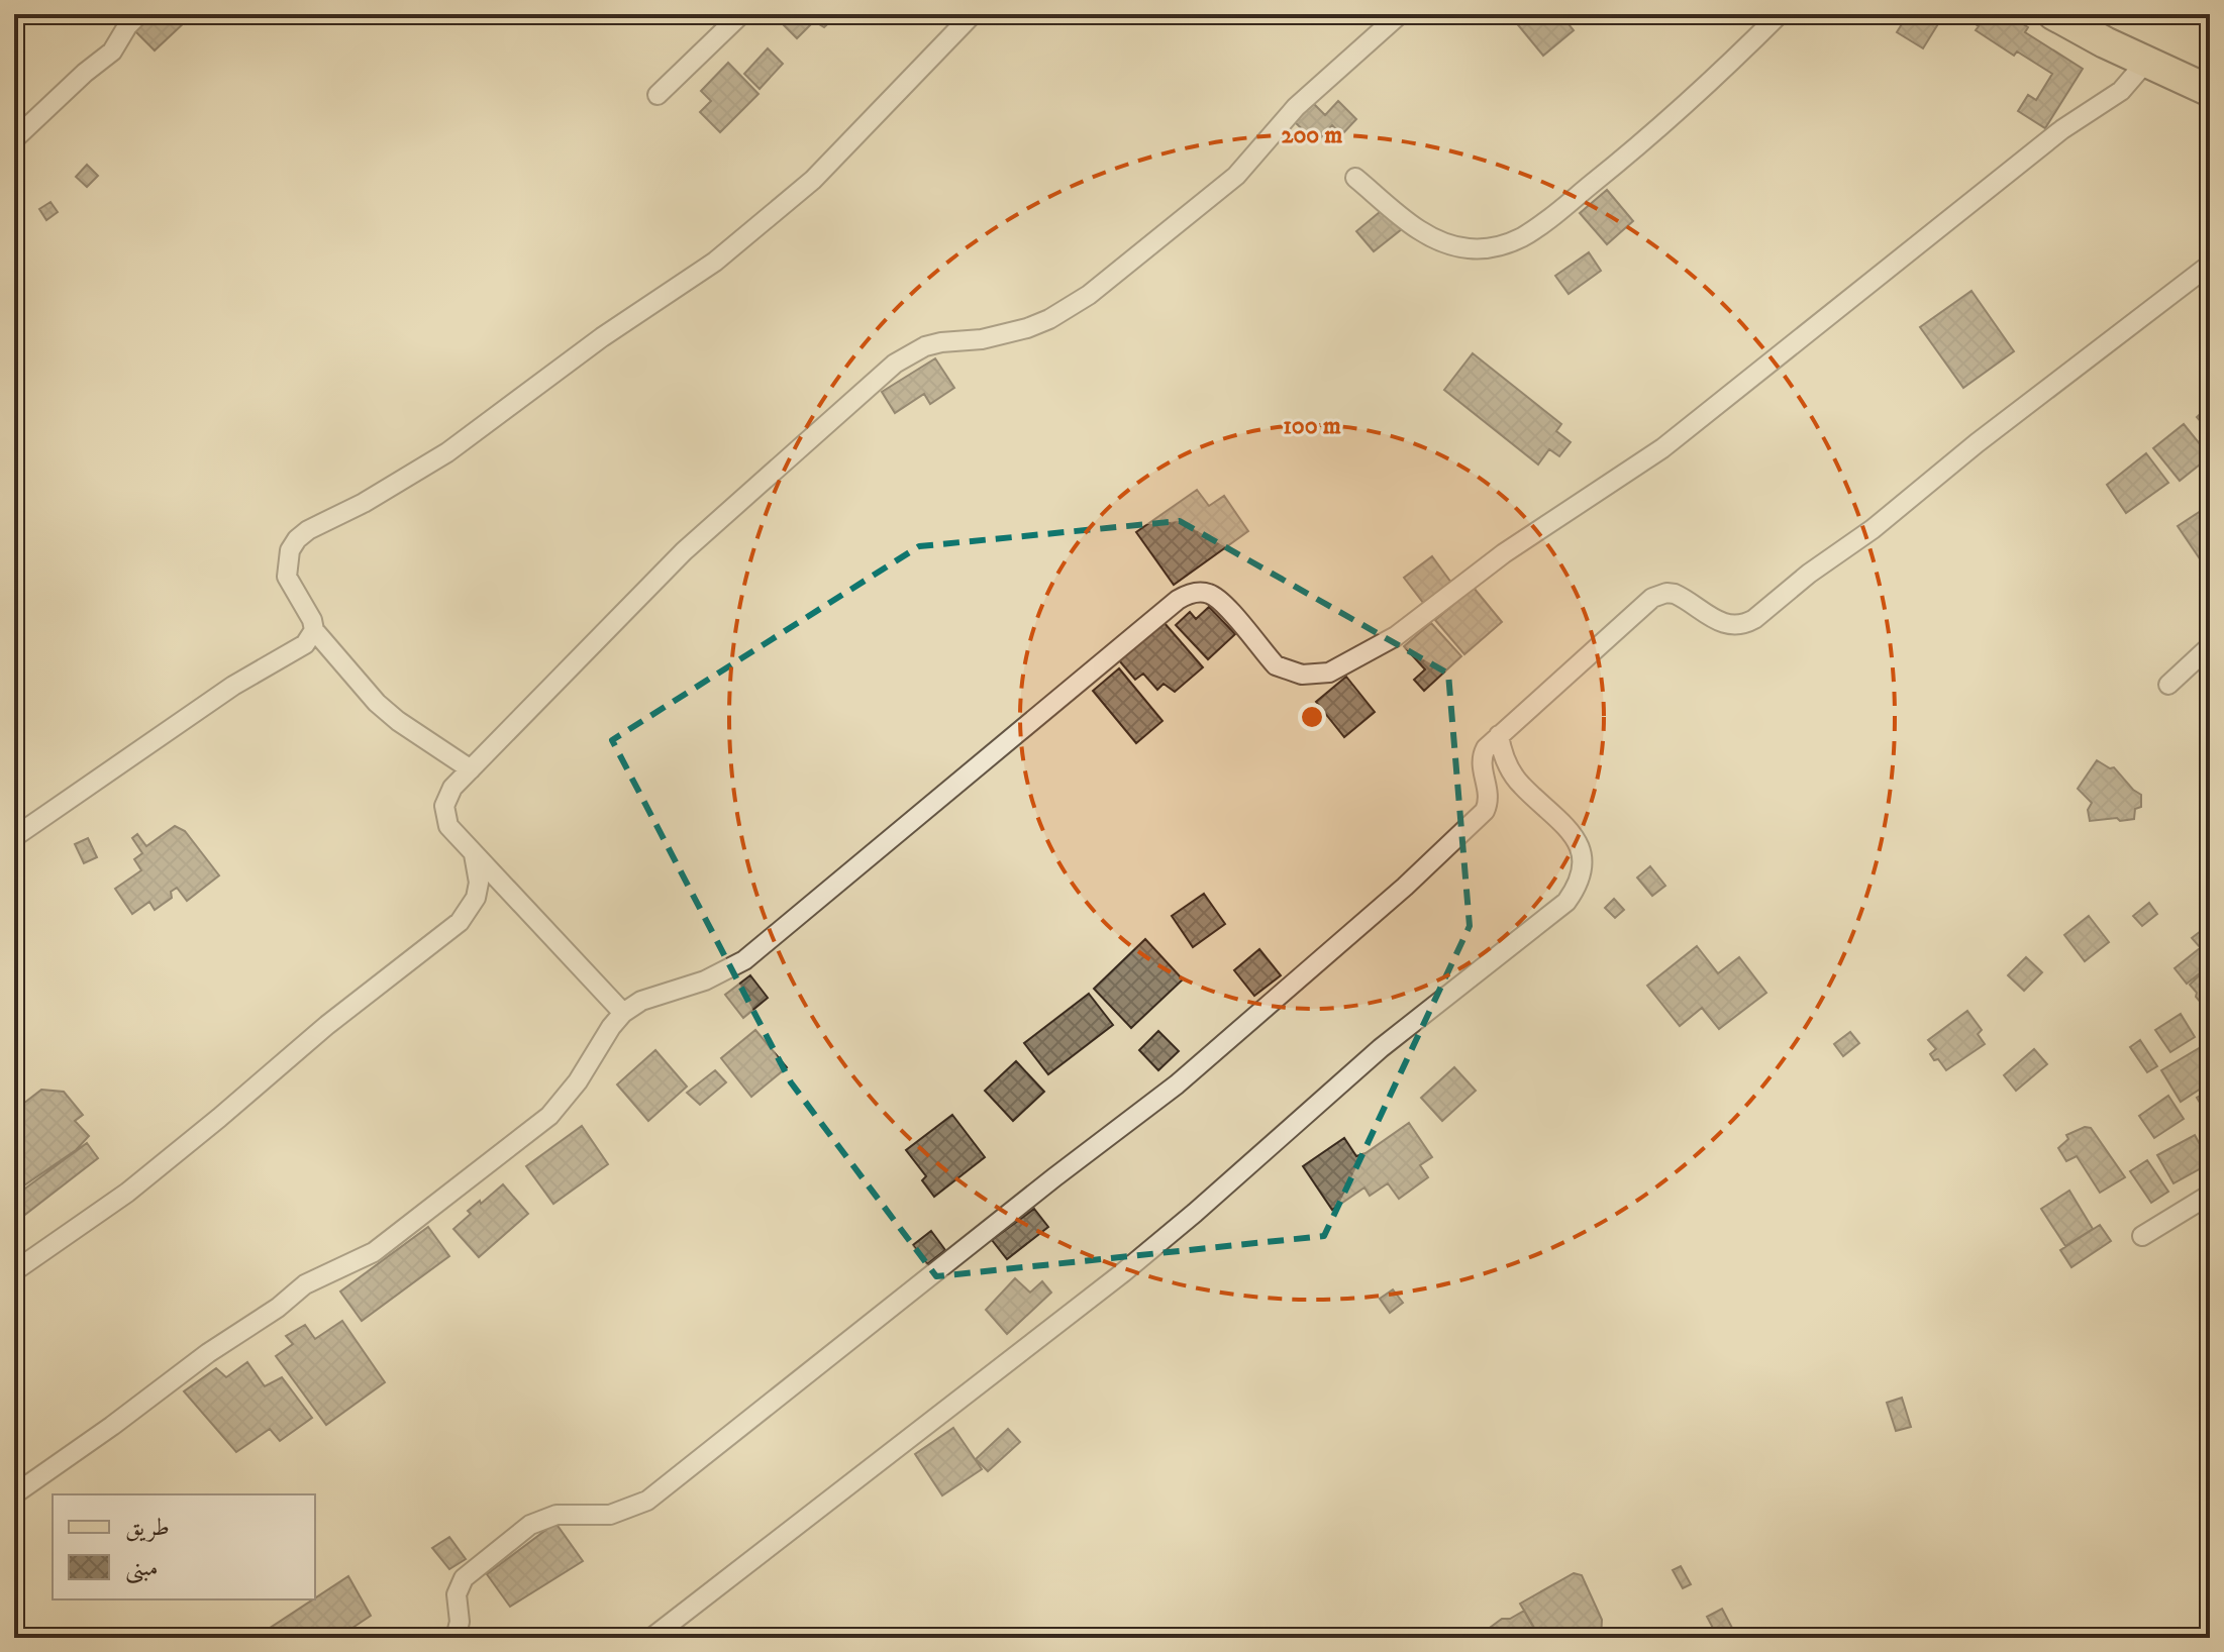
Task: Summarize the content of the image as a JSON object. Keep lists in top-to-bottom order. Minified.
{"legend":["طريق","مبنى"],"rings":["200 m","100 m"]}
